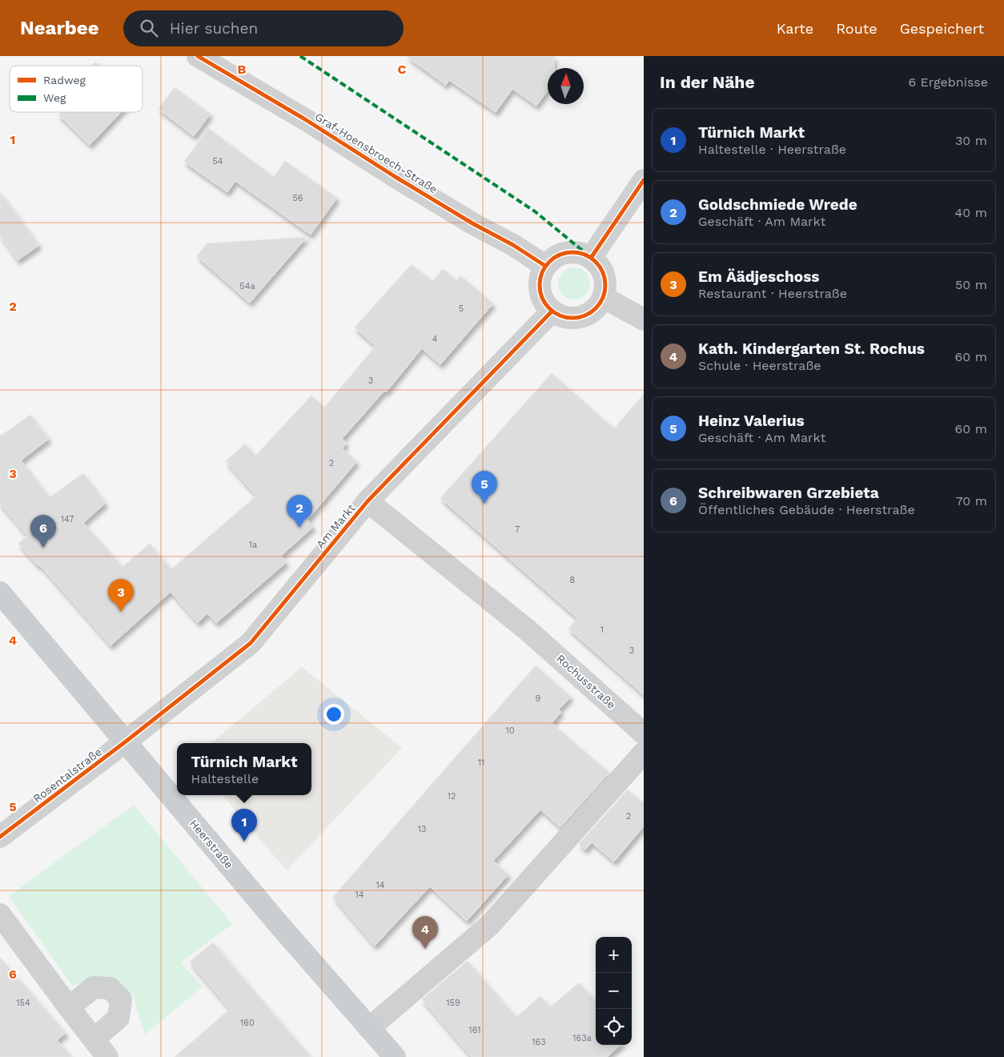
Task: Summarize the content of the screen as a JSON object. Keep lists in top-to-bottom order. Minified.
{"streets":{"main road":["Heerstraße"],"street":["Graf-Hoensbroech-Straße","Am Markt","Rochusstraße","Rosentalstraße"]},"crossings":[["Graf-Hoensbroech-Straße","Am Markt"],["Am Markt","Rochusstraße"],["Am Markt","Rosentalstraße"],["Am Markt","Heerstraße"],["Rosentalstraße","Heerstraße"]],"house_numbers":["54","56","54a","5","4","3","2","147","7","1a","8","1","3","9","10","11","12","2","13","14","14","154","159","160","161","163a","163"],"legend":["Radweg","Weg"],"north":"top","page":{"header":"Nearbee","search":"Hier suchen","nav":["Karte","Route","Gespeichert"],"heading":["In der Nähe","6 Ergebnisse"],"list":[{"mark":"1","name":"Türnich Markt","note":"Haltestelle · Heerstraße","value":"30 m"},{"mark":"2","name":"Goldschmiede Wrede","note":"Geschäft · Am Markt","value":"40 m"},{"mark":"3","name":"Em Äädjeschoss","note":"Restaurant · Heerstraße","value":"50 m"},{"mark":"4","name":"Kath. Kindergarten St. Rochus","note":"Schule · Heerstraße","value":"60 m"},{"mark":"5","name":"Heinz Valerius","note":"Geschäft · Am Markt","value":"60 m"},{"mark":"6","name":"Schreibwaren Grzebieta","note":"Öffentliches Gebäude · Heerstraße","value":"70 m"}],"pins":["5","2","6","3","1","4"],"popup":["Türnich Markt","Haltestelle"],"map_buttons":["+","−"]},"grid":{"columns":["B","C"],"rows":["1","2","3","4","5","6"]}}
